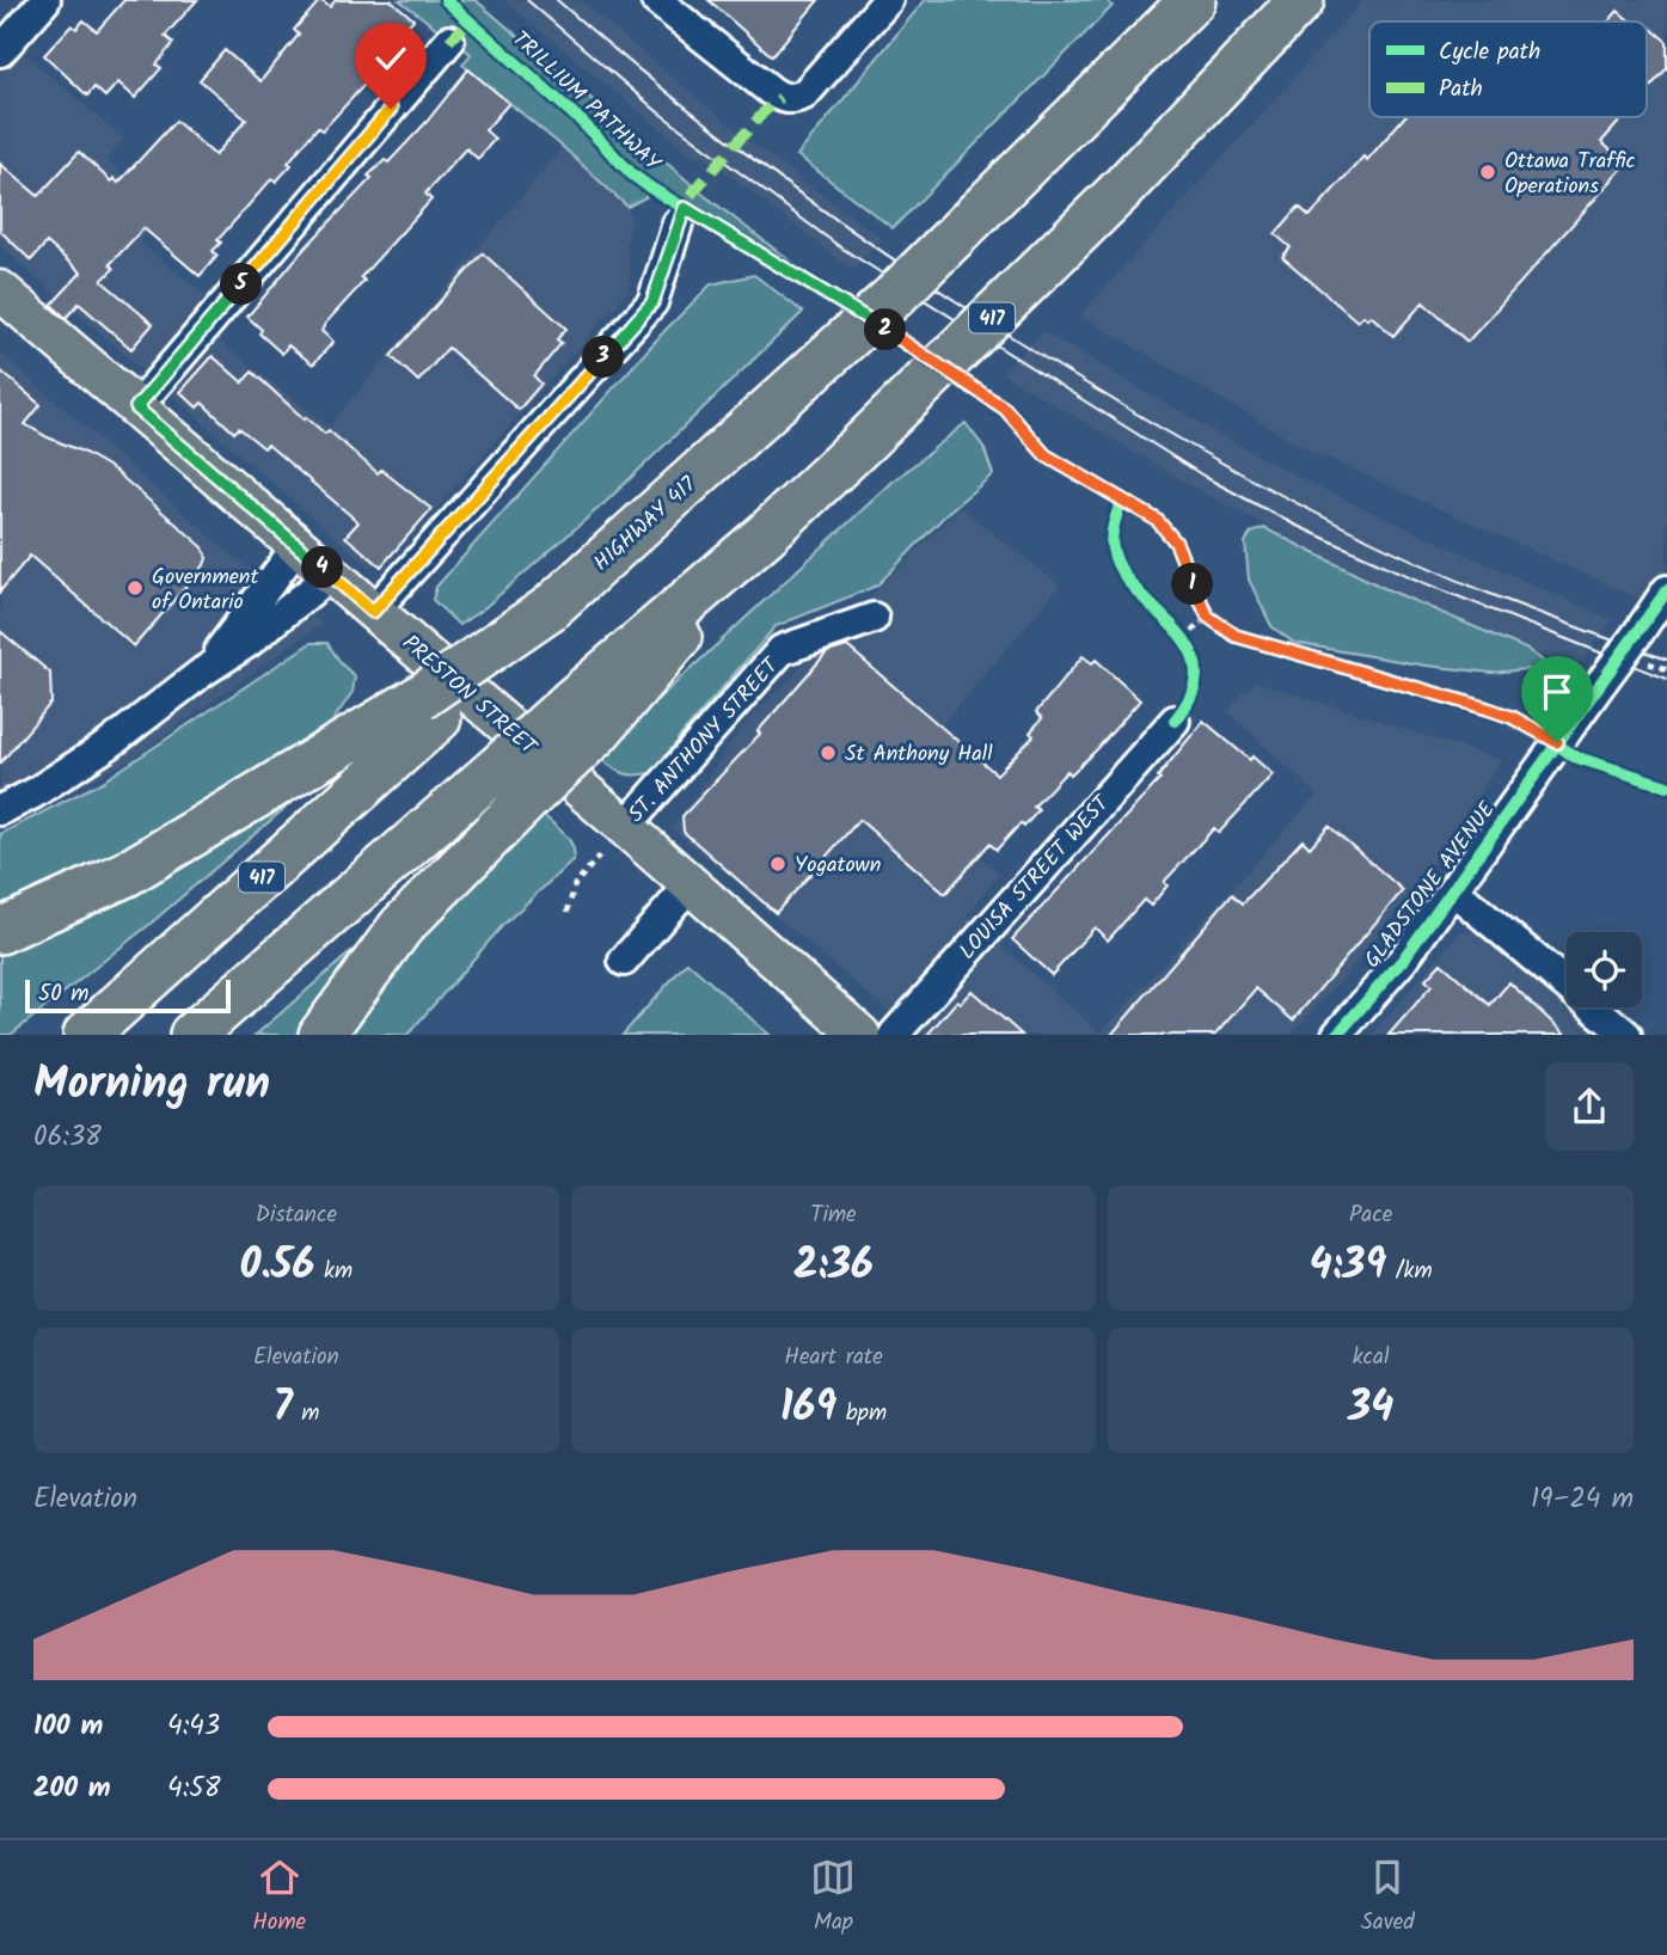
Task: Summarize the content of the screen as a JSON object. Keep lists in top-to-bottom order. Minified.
{"streets":{"highway":["417","HIGHWAY 417"],"main road":["PRESTON STREET"],"street":["ST. ANTHONY STREET","LOUISA STREET WEST","GLADSTONE AVENUE"],"cycle path":["TRILLIUM PATHWAY"]},"crossings":[["PRESTON STREET","ST. ANTHONY STREET"]],"places":["Ottawa Traffic Operations","Government of Ontario","St Anthony Hall","Yogatown"],"legend":["Cycle path","Path"],"scale_bar":"50 m","page":{"pins":["5","2","3","4","1"],"scale":"50 m","heading":["Morning run","06:38"],"stats":[["Distance","0.56 km"],["Time","2:36"],["Pace","4:39 /km"],["Elevation","7 m"],["Heart rate","169 bpm"],["kcal","34"]],"chart":["Elevation","19–24 m"],"list":[{"name":"100 m","note":"4:43"},{"name":"200 m","note":"4:58"}],"tabs":["Home","Map","Saved"]}}
